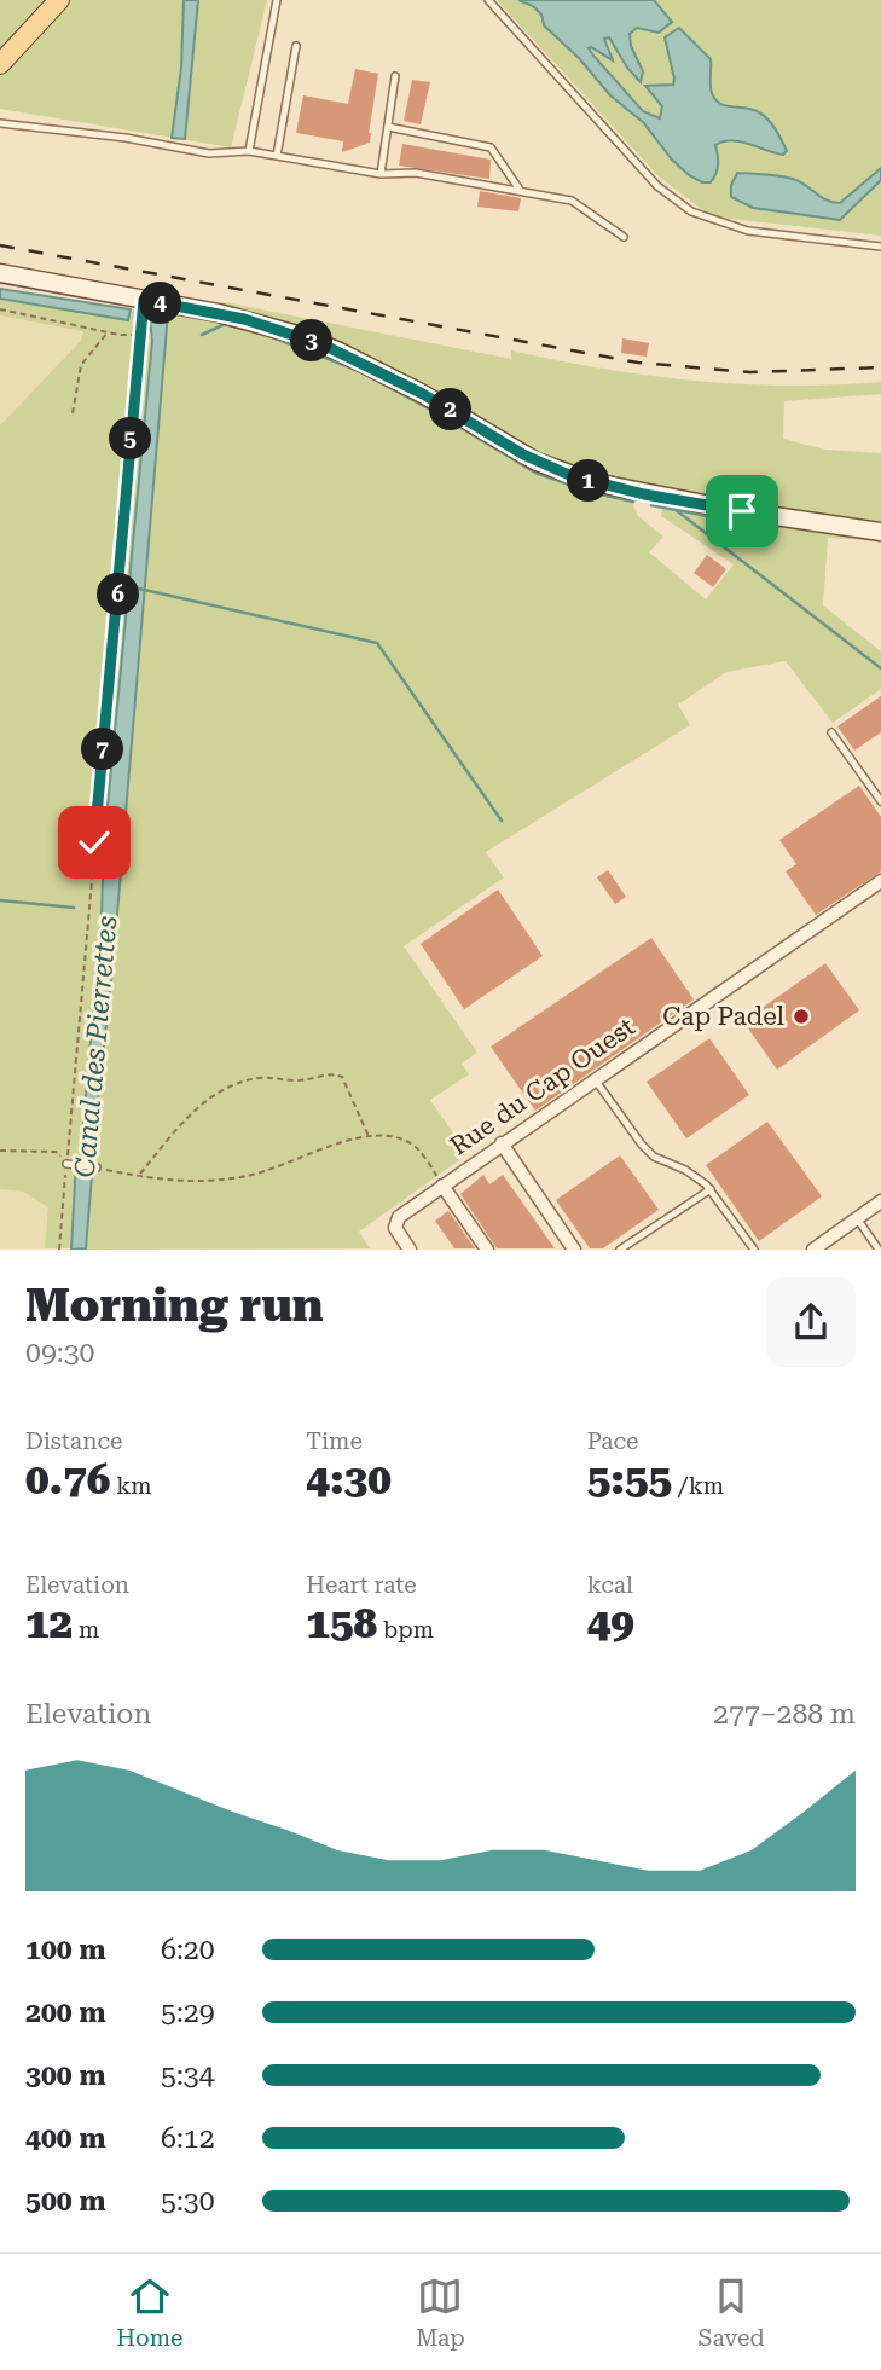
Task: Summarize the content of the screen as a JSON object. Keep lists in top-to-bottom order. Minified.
{"streets":{"street":["Rue du Cap Ouest"]},"water":["Canal des Pierrettes"],"places":["Cap Padel"],"page":{"pins":["4","3","2","5","1","6","7"],"heading":["Morning run","09:30"],"stats":[["Distance","0.76 km"],["Time","4:30"],["Pace","5:55 /km"],["Elevation","12 m"],["Heart rate","158 bpm"],["kcal","49"]],"chart":["Elevation","277–288 m"],"list":[{"name":"100 m","note":"6:20"},{"name":"200 m","note":"5:29"},{"name":"300 m","note":"5:34"},{"name":"400 m","note":"6:12"},{"name":"500 m","note":"5:30"}],"tabs":["Home","Map","Saved"]}}
